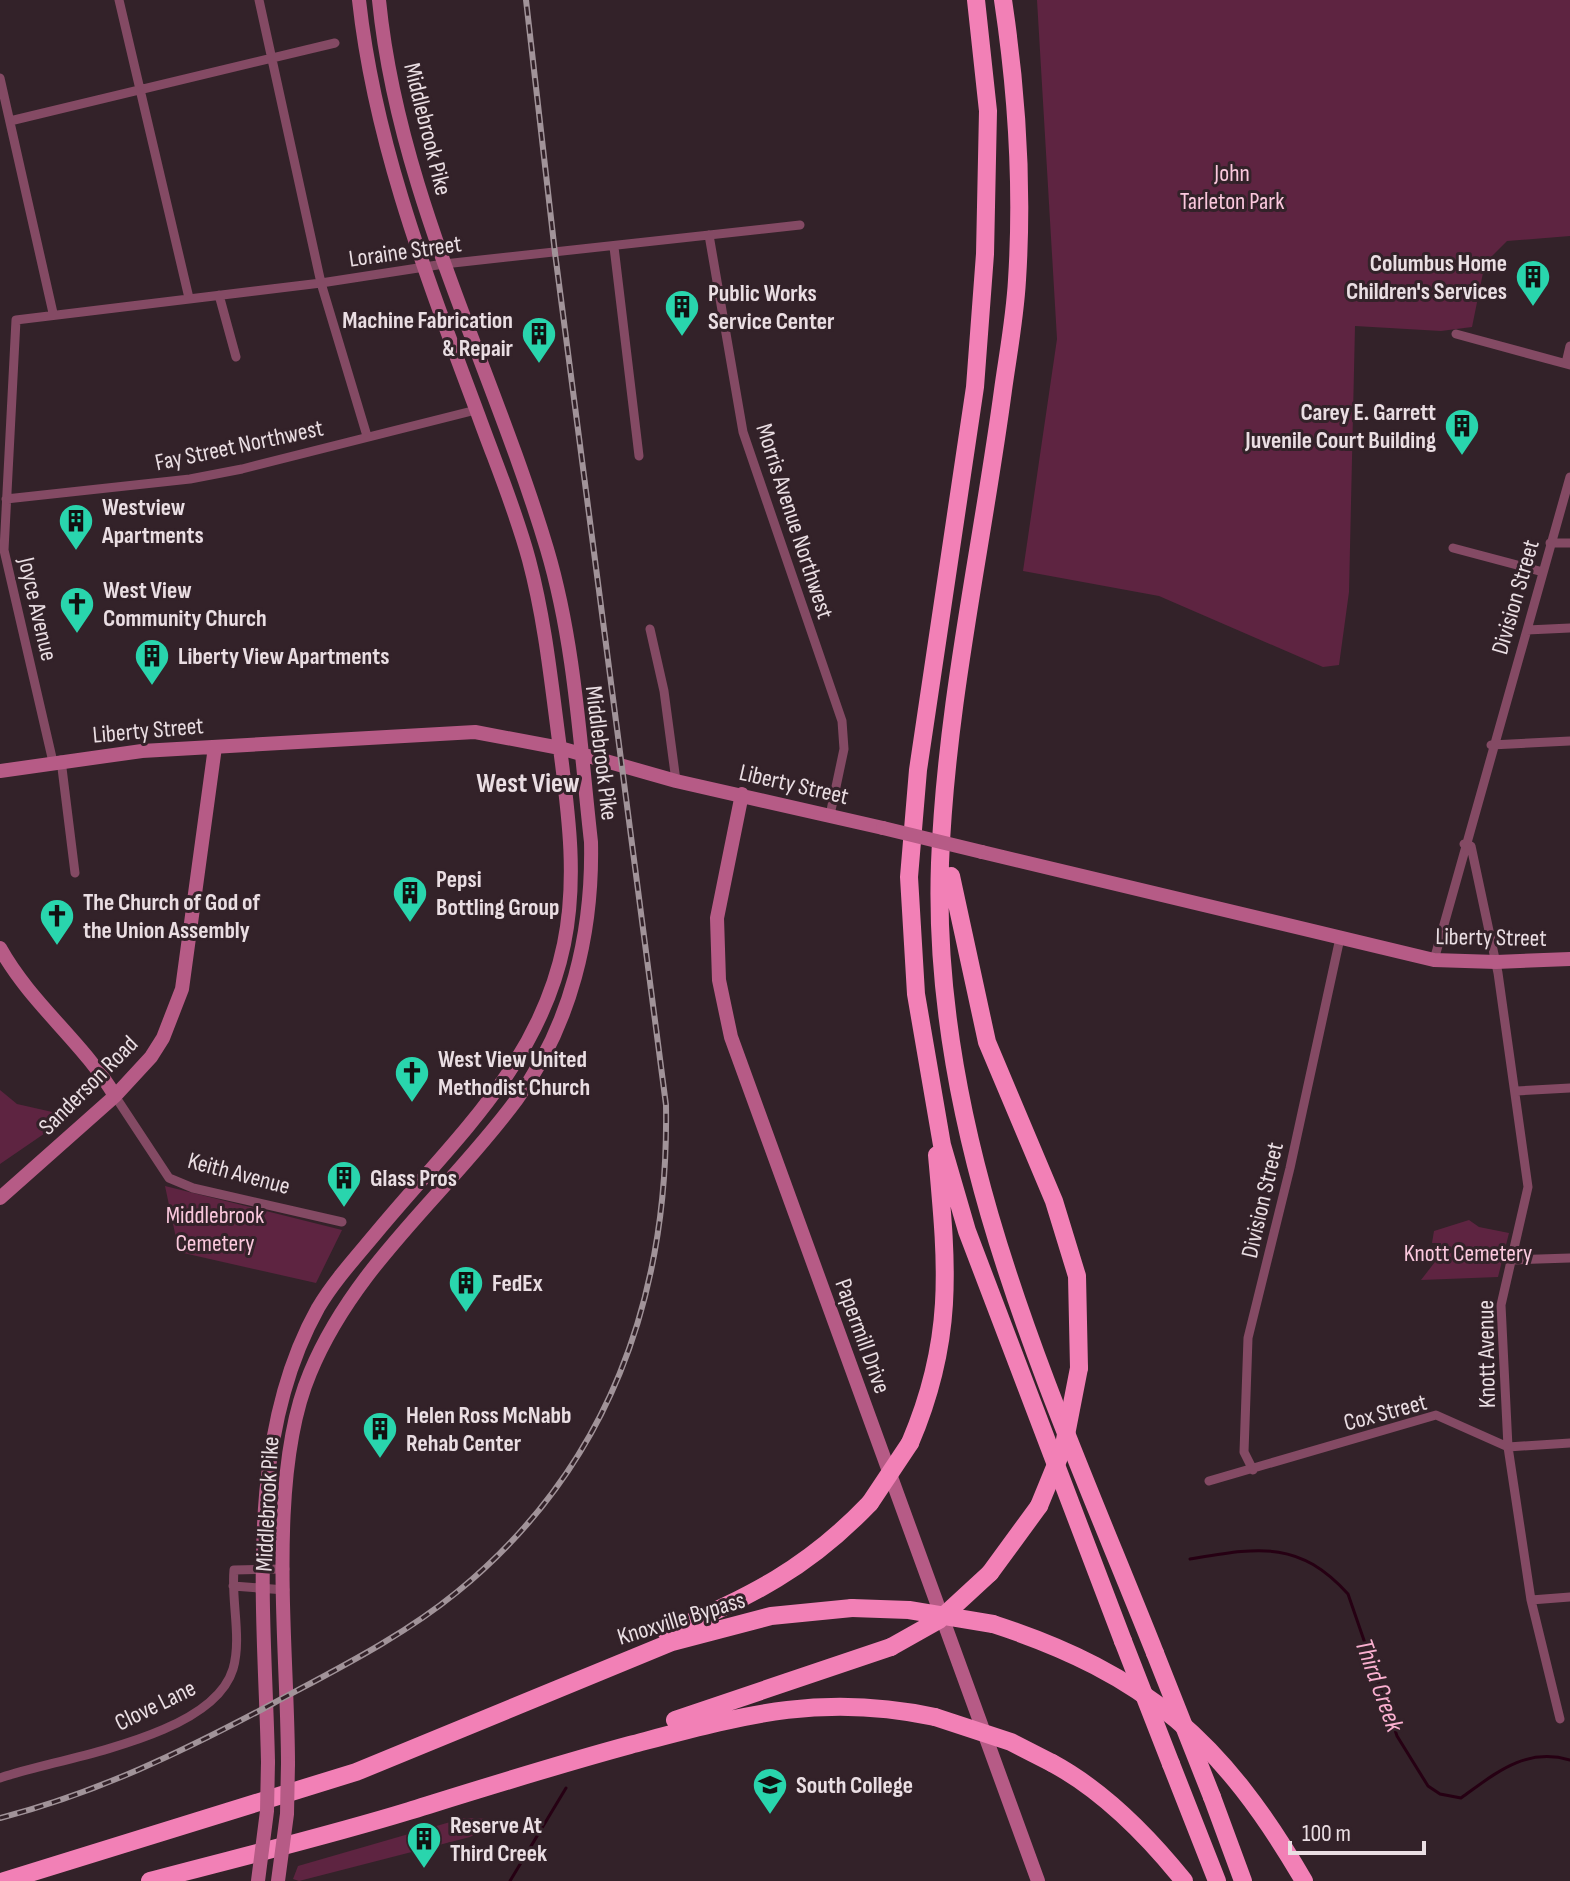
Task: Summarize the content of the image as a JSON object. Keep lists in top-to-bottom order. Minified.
{"streets":{"highway":["Knoxville Bypass"],"main road":["Middlebrook Pike","Liberty Street","Sanderson Road","Keith Avenue","Papermill Drive"],"street":["Loraine Street","Fay Street Northwest","Morris Avenue Northwest","Division Street","Joyce Avenue","Knott Avenue","Cox Street","Clove Lane"]},"crossings":[["Middlebrook Pike","Loraine Street"],["Middlebrook Pike","Fay Street Northwest"],["Middlebrook Pike","Liberty Street"],["Middlebrook Pike","Clove Lane"],["Loraine Street","Morris Avenue Northwest"],["Loraine Street","Joyce Avenue"],["Fay Street Northwest","Joyce Avenue"],["Morris Avenue Northwest","Liberty Street"],["Division Street","Liberty Street"],["Division Street","Knott Avenue"],["Division Street","Cox Street"],["Joyce Avenue","Liberty Street"],["Liberty Street","Sanderson Road"],["Liberty Street","Papermill Drive"],["Liberty Street","Knott Avenue"],["Sanderson Road","Keith Avenue"],["Knott Avenue","Cox Street"]],"districts":["West View"],"water":["Third Creek"],"parks":["John Tarleton Park","Middlebrook Cemetery","Knott Cemetery"],"places":{"building":["Columbus Home Children's Services","Public Works Service Center","Machine Fabrication & Repair","Carey E. Garrett Juvenile Court Building","Westview Apartments","Liberty View Apartments","Pepsi Bottling Group","Glass Pros","FedEx","Helen Ross McNabb Rehab Center","Reserve At Third Creek"],"church":["West View Community Church","The Church of God of the Union Assembly","West View United Methodist Church"],"school or university":["South College"]},"scale_bar":"100 m"}
